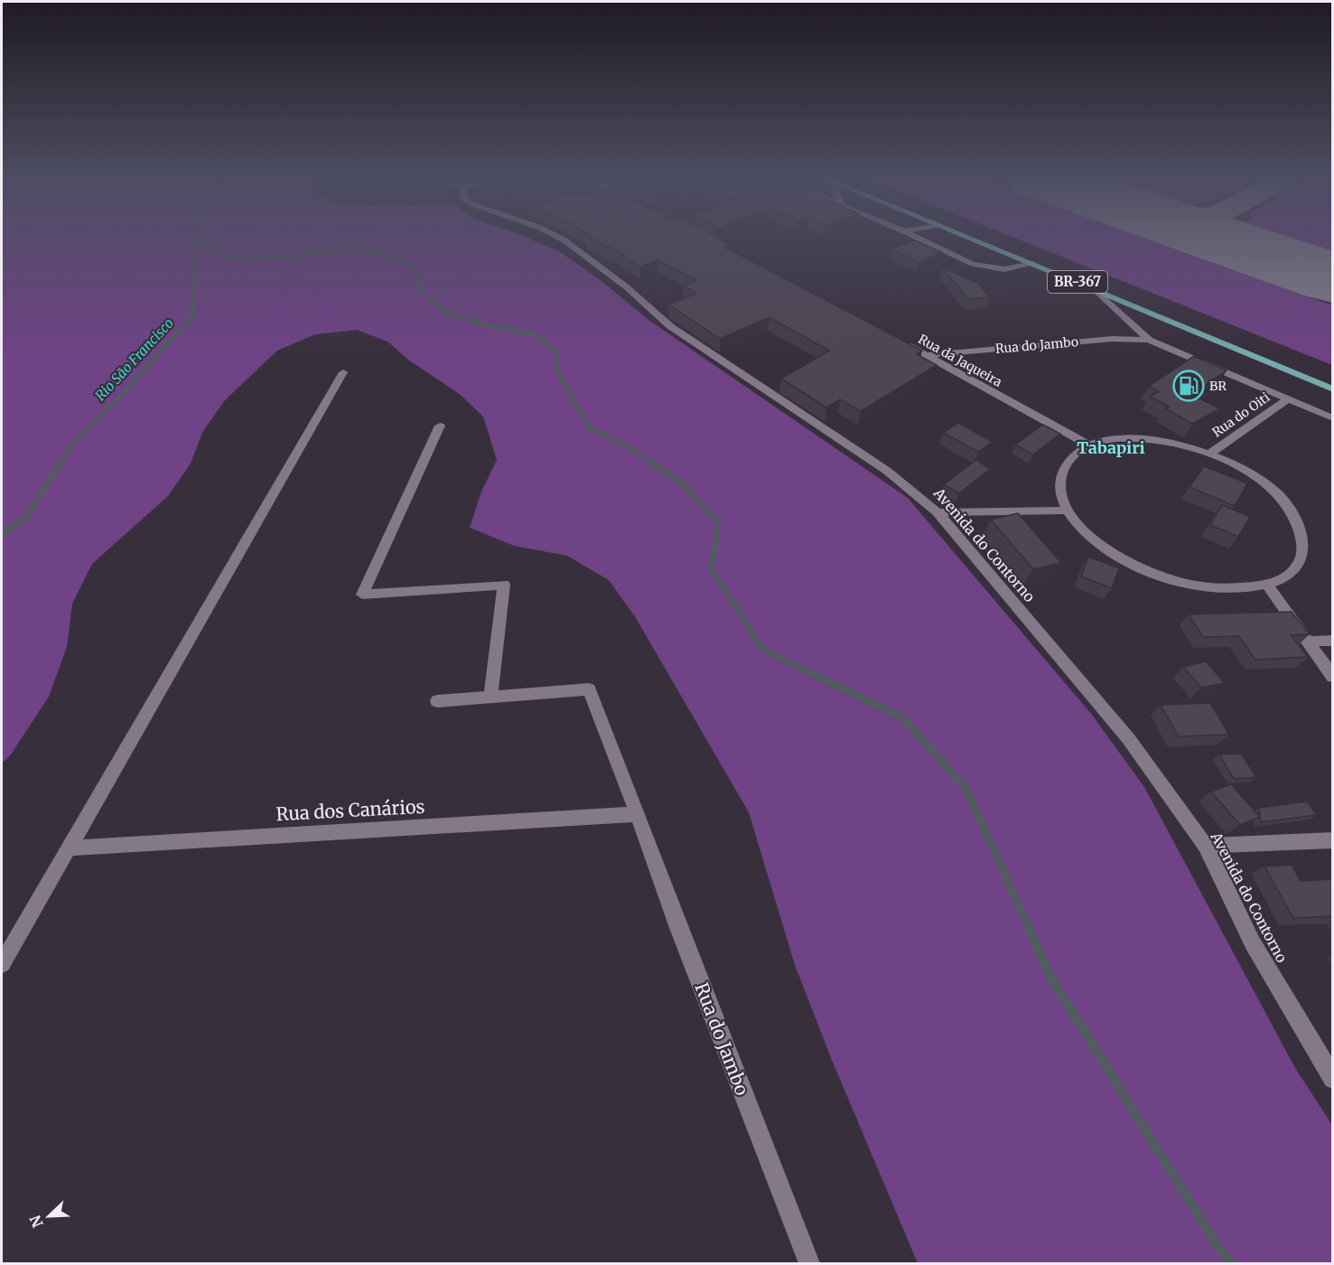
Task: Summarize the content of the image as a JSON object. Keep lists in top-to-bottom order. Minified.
{"streets":{"main road":["BR-367"],"street":["Rua do Jambo","Rua da Jaqueira","Rua do Oiti","Avenida do Contorno","Rua dos Canários"]},"crossings":[["Rua do Jambo","Rua da Jaqueira"],["Rua do Jambo","Rua dos Canários"]],"districts":["Tabapiri"],"water":["Rio São Francisco"],"places":{"fuel station":["BR"]},"north":"bottom left"}
